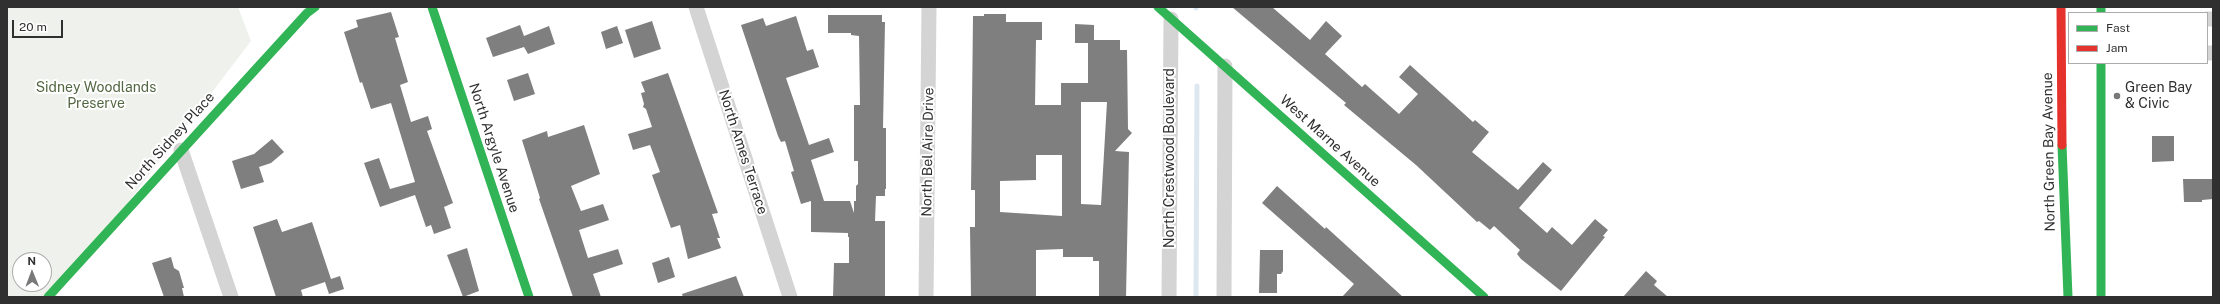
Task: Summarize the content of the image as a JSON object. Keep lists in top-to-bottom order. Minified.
{"streets":{"street":["North Sidney Place","West Marne Avenue","North Argyle Avenue","North Ames Terrace","North Bel Aire Drive","North Green Bay Avenue","North Crestwood Boulevard"]},"crossings":[["West Marne Avenue","North Crestwood Boulevard"]],"parks":["Sidney Woodlands Preserve"],"places":["Green Bay & Civic"],"legend":["Fast","Jam"],"scale_bar":"20 m","north":"top"}
